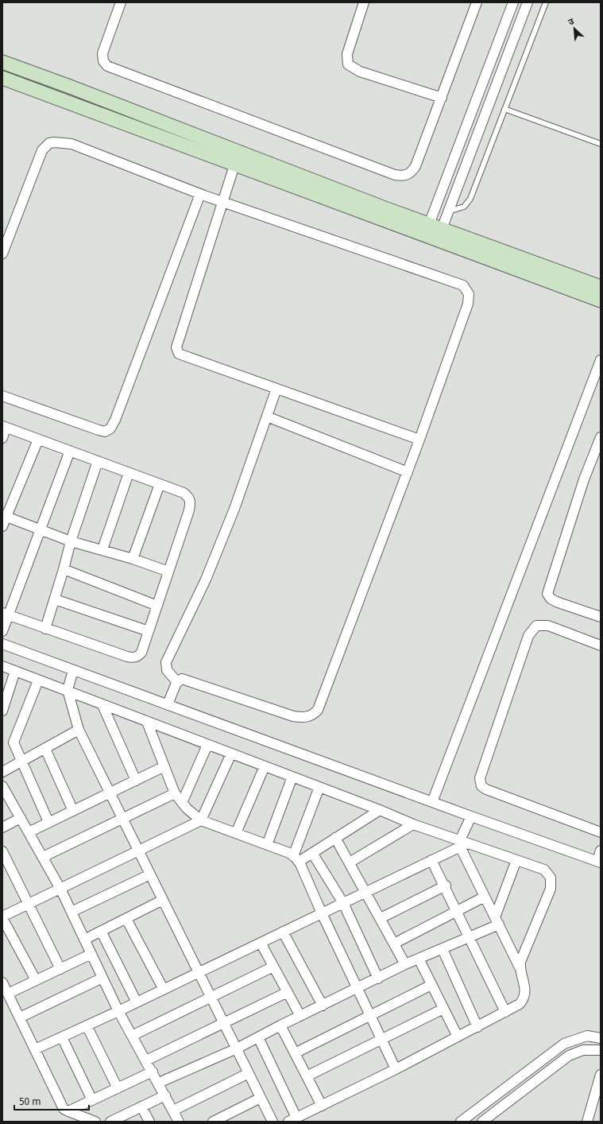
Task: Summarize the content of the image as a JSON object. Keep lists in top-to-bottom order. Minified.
{"scale_bar":"50 m","north":"top left"}
